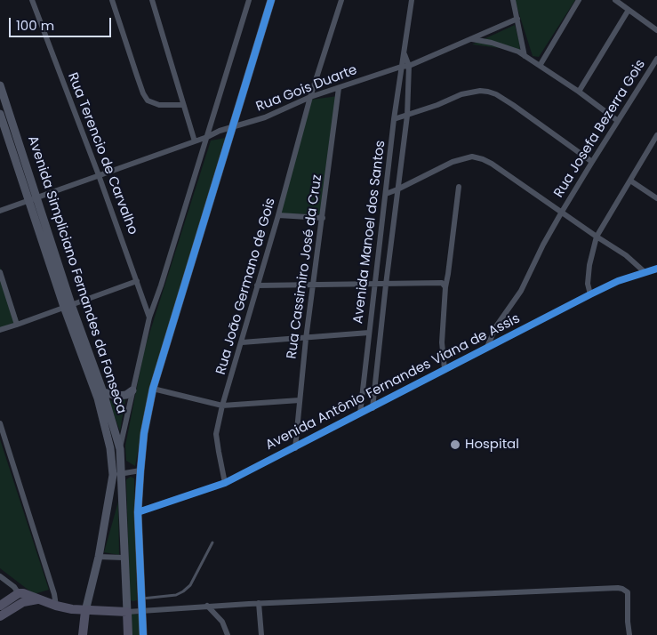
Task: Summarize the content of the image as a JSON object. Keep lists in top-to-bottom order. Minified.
{"streets":{"main road":["Avenida Simpliciano Fernandes da Fonseca"],"street":["Rua Gois Duarte","Rua Josefa Bezerra Gois","Rua Terencio de Carvalho","Avenida Manoel dos Santos","Rua Cassimiro José da Cruz","Rua João Germano de Gois","Avenida Antônio Fernandes Viana de Assis"]},"crossings":[["Rua Gois Duarte","Rua Terencio de Carvalho"],["Rua Gois Duarte","Avenida Manoel dos Santos"],["Rua Gois Duarte","Rua Cassimiro José da Cruz"],["Rua Gois Duarte","Avenida Simpliciano Fernandes da Fonseca"],["Rua Gois Duarte","Rua João Germano de Gois"],["Rua Josefa Bezerra Gois","Avenida Antônio Fernandes Viana de Assis"],["Avenida Manoel dos Santos","Avenida Antônio Fernandes Viana de Assis"],["Rua Cassimiro José da Cruz","Avenida Antônio Fernandes Viana de Assis"],["Rua João Germano de Gois","Avenida Antônio Fernandes Viana de Assis"]],"places":["Hospital"],"scale_bar":"100 m"}
